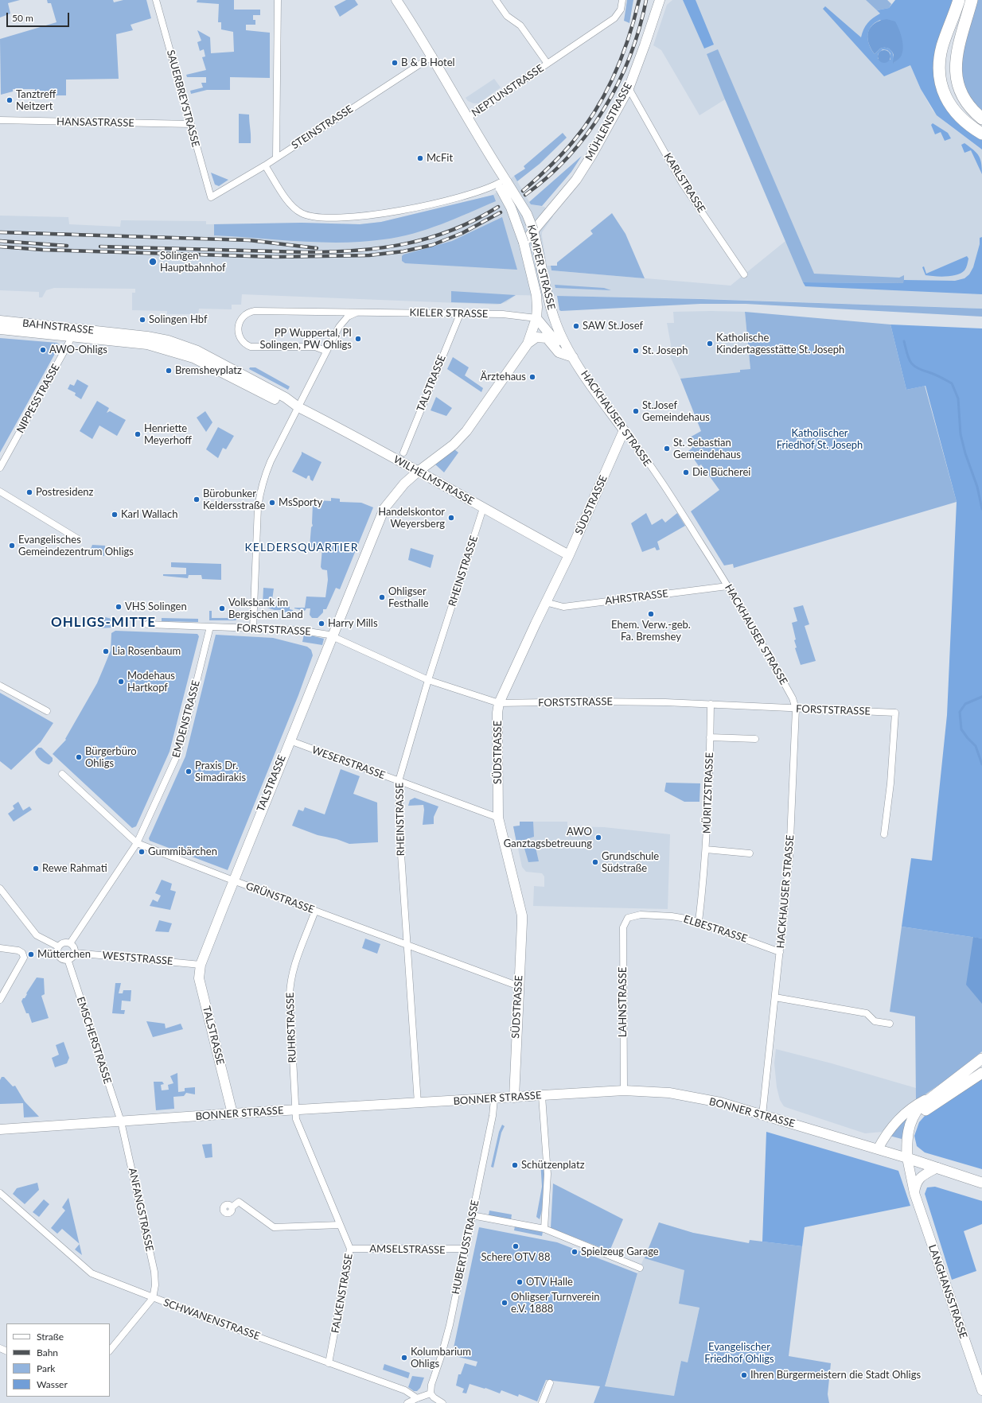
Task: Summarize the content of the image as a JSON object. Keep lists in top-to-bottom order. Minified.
{"streets":{"main road":["MÜHLENSTRASSE","KAMPER STRASSE","BAHNSTRASSE","TALSTRASSE","HACKHAUSER STRASSE","WILHELMSTRASSE","SÜDSTRASSE","BONNER STRASSE","LANGHANSSTRASSE"],"street":["NEPTUNSTRASSE","SAUERBREYSTRASSE","HANSASTRASSE","STEINSTRASSE","KARLSTRASSE","KIELER STRASSE","NIPPESSTRASSE","RHEINSTRASSE","AHRSTRASSE","FORSTSTRASSE","EMDENSTRASSE","WESERSTRASSE","MÜRITZSTRASSE","GRÜNSTRASSE","ELBESTRASSE","WESTSTRASSE","LAHNSTRASSE","RUHRSTRASSE","EMSCHERSTRASSE","ANFANGSTRASSE","HUBERTUSSTRASSE","AMSELSTRASSE","FALKENSTRASSE","SCHWANENSTRASSE"]},"crossings":[["NEPTUNSTRASSE","KAMPER STRASSE"],["SAUERBREYSTRASSE","HANSASTRASSE"],["SAUERBREYSTRASSE","STEINSTRASSE"],["MÜHLENSTRASSE","KARLSTRASSE"],["MÜHLENSTRASSE","KAMPER STRASSE"],["STEINSTRASSE","KAMPER STRASSE"],["KAMPER STRASSE","KIELER STRASSE"],["KAMPER STRASSE","TALSTRASSE"],["KAMPER STRASSE","HACKHAUSER STRASSE"],["KIELER STRASSE","TALSTRASSE"],["KIELER STRASSE","WILHELMSTRASSE"],["KIELER STRASSE","FORSTSTRASSE"],["BAHNSTRASSE","NIPPESSTRASSE"],["BAHNSTRASSE","WILHELMSTRASSE"],["TALSTRASSE","WILHELMSTRASSE"],["TALSTRASSE","FORSTSTRASSE"],["TALSTRASSE","WESERSTRASSE"],["TALSTRASSE","GRÜNSTRASSE"],["TALSTRASSE","WESTSTRASSE"],["TALSTRASSE","BONNER STRASSE"],["HACKHAUSER STRASSE","SÜDSTRASSE"],["HACKHAUSER STRASSE","AHRSTRASSE"],["HACKHAUSER STRASSE","FORSTSTRASSE"],["HACKHAUSER STRASSE","ELBESTRASSE"],["HACKHAUSER STRASSE","BONNER STRASSE"],["WILHELMSTRASSE","SÜDSTRASSE"],["WILHELMSTRASSE","RHEINSTRASSE"],["SÜDSTRASSE","AHRSTRASSE"],["SÜDSTRASSE","FORSTSTRASSE"],["SÜDSTRASSE","WESERSTRASSE"],["SÜDSTRASSE","GRÜNSTRASSE"],["SÜDSTRASSE","BONNER STRASSE"],["RHEINSTRASSE","FORSTSTRASSE"],["RHEINSTRASSE","WESERSTRASSE"],["RHEINSTRASSE","GRÜNSTRASSE"],["RHEINSTRASSE","BONNER STRASSE"],["FORSTSTRASSE","EMDENSTRASSE"],["FORSTSTRASSE","MÜRITZSTRASSE"],["EMDENSTRASSE","GRÜNSTRASSE"],["MÜRITZSTRASSE","ELBESTRASSE"],["GRÜNSTRASSE","RUHRSTRASSE"],["ELBESTRASSE","LAHNSTRASSE"],["WESTSTRASSE","EMSCHERSTRASSE"],["LAHNSTRASSE","BONNER STRASSE"],["RUHRSTRASSE","BONNER STRASSE"],["RUHRSTRASSE","FALKENSTRASSE"],["EMSCHERSTRASSE","BONNER STRASSE"],["EMSCHERSTRASSE","ANFANGSTRASSE"],["BONNER STRASSE","ANFANGSTRASSE"],["BONNER STRASSE","HUBERTUSSTRASSE"],["BONNER STRASSE","LANGHANSSTRASSE"],["BONNER STRASSE","FALKENSTRASSE"],["ANFANGSTRASSE","SCHWANENSTRASSE"],["HUBERTUSSTRASSE","AMSELSTRASSE"],["AMSELSTRASSE","FALKENSTRASSE"],["FALKENSTRASSE","SCHWANENSTRASSE"]],"districts":["KELDERSQUARTIER","OHLIGS-MITTE"],"parks":["Katholischer Friedhof St. Joseph","Evangelischer Friedhof Ohligs"],"places":["B & B Hotel","Tanztreff Neitzert","McFit","Solingen Hauptbahnhof","Solingen Hbf","SAW St.Josef","PP Wuppertal, PI Solingen, PW Ohligs","Katholische Kindertagesstätte St. Joseph","AWO-Ohligs","St. Joseph","Bremsheyplatz","Ärztehaus","St.Josef Gemeindehaus","Henriette Meyerhoff","St. Sebastian Gemeindehaus","Die Bücherei","Postresidenz","Bürobunker Keldersstraße","MsSporty","Karl Wallach","Handelskontor Weyersberg","Evangelisches Gemeindezentrum Ohligs","Ohligser Festhalle","VHS Solingen","Volksbank im Bergischen Land","Ehem. Verw.-geb. Fa. Bremshey","Harry Mills","Lia Rosenbaum","Modehaus Hartkopf","Bürgerbüro Ohligs","Praxis Dr. Simadirakis","AWO Ganztagsbetreuung","Gummibärchen","Grundschule Südstraße","Rewe Rahmati","Mütterchen","Schützenplatz","Schere OTV 88","Spielzeug Garage","OTV Halle","Ohligser Turnverein e.V. 1888","Kolumbarium Ohligs","Ihren Bürgermeistern die Stadt Ohligs"],"legend":["Straße","Bahn","Park","Wasser"],"scale_bar":"50 m"}
